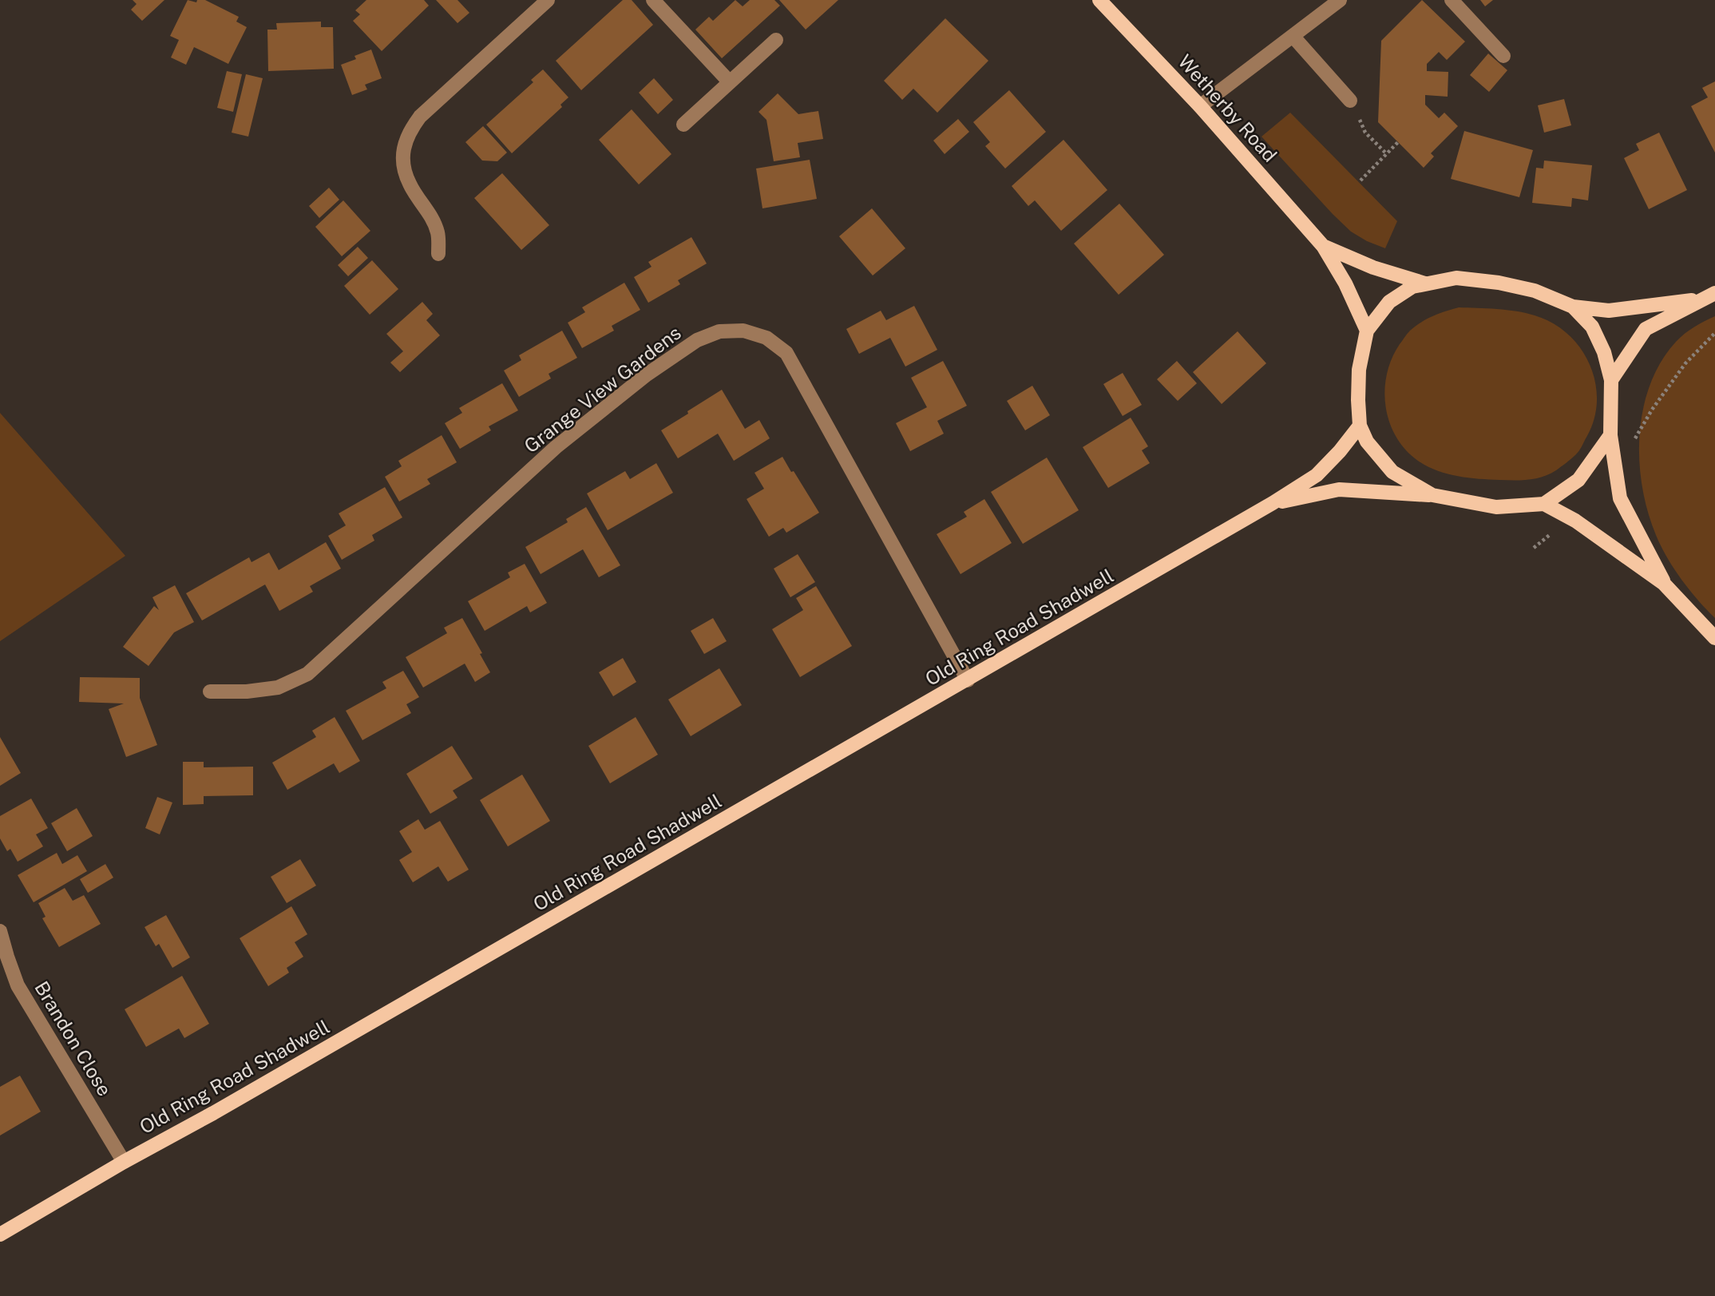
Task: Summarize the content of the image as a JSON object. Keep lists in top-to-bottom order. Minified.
{"streets":{"main road":["Wetherby Road","Old Ring Road Shadwell"],"street":["Grange View Gardens","Brandon Close"]},"crossings":[["Grange View Gardens","Old Ring Road Shadwell"],["Old Ring Road Shadwell","Brandon Close"]]}
